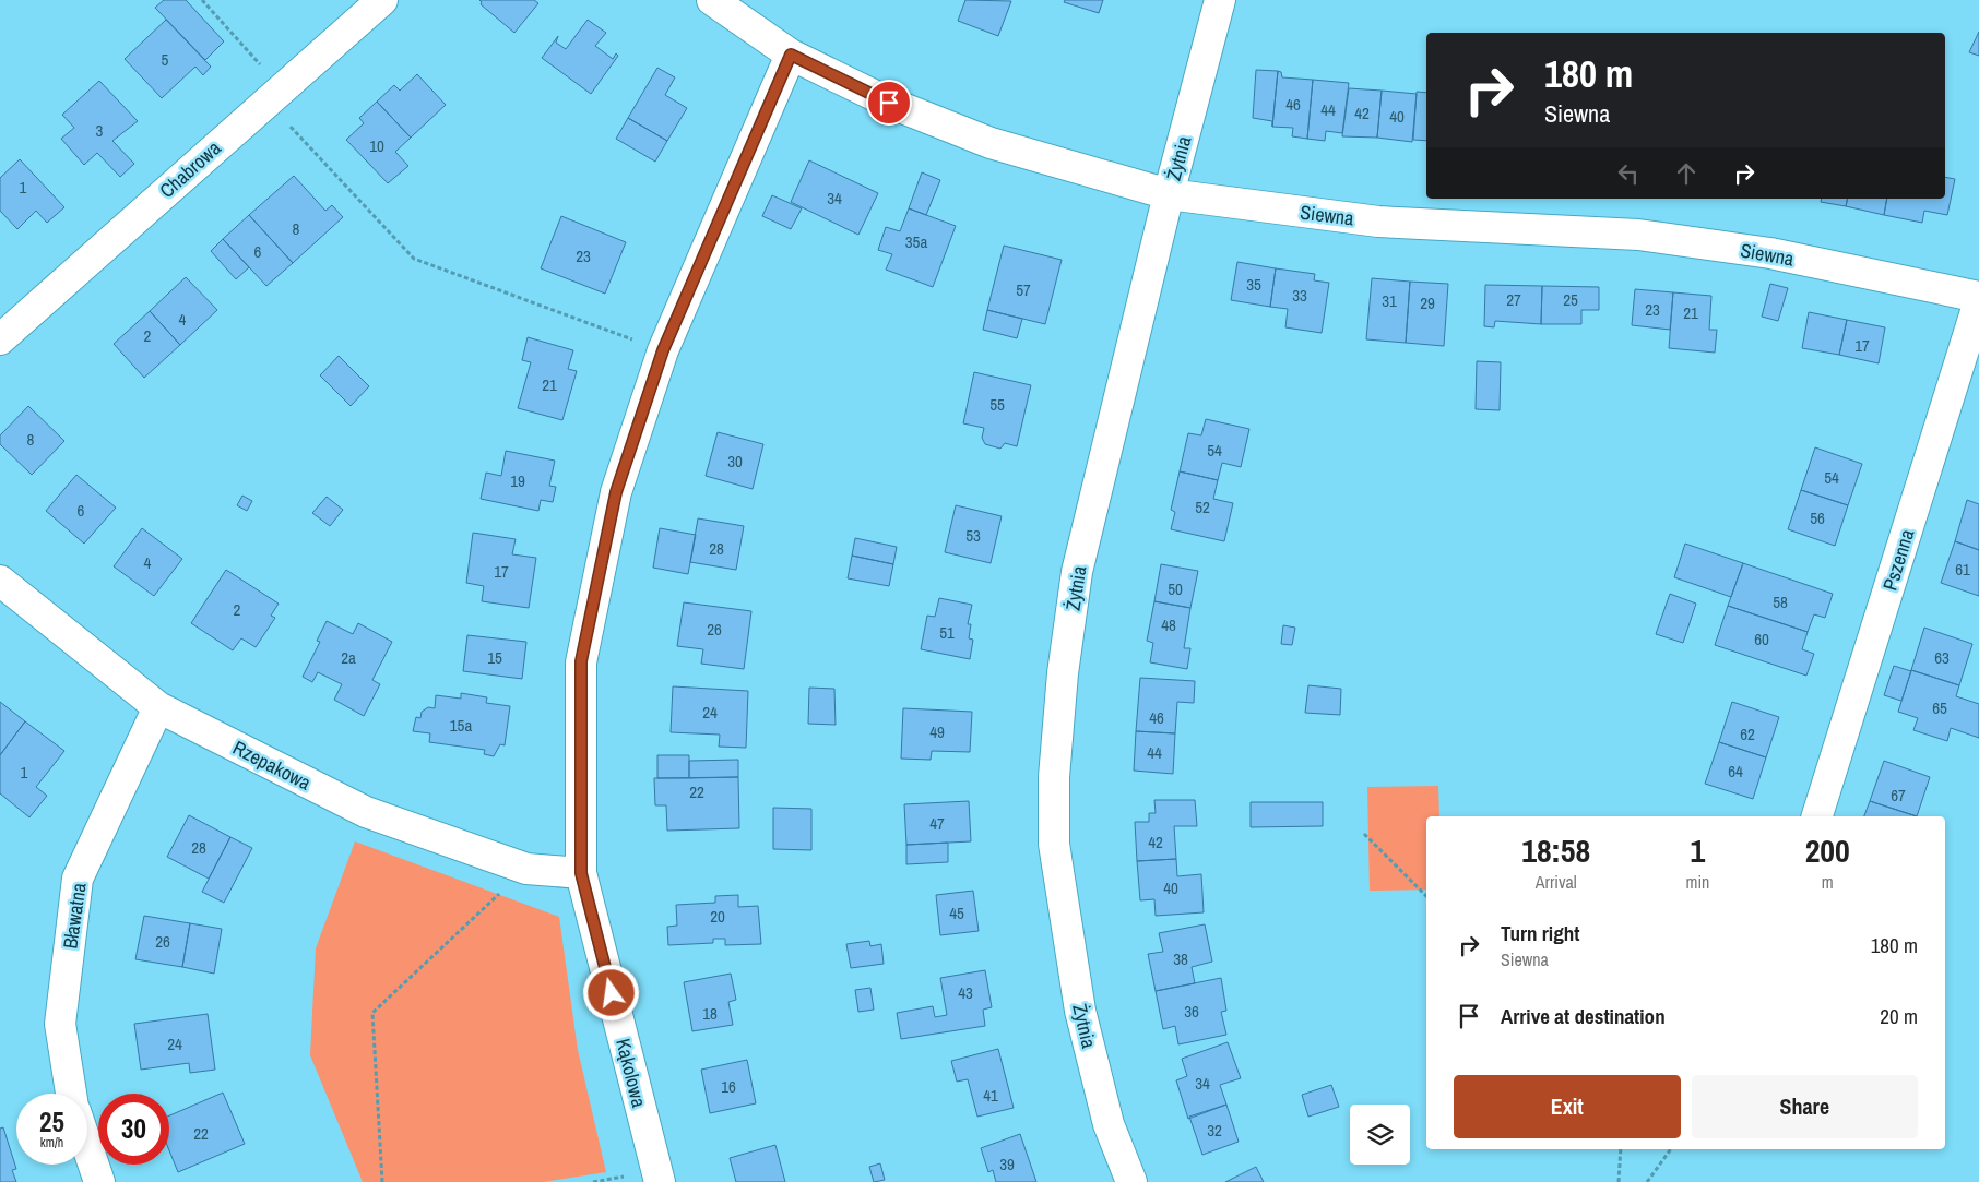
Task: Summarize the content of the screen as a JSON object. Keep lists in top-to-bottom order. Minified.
{"streets":{"street":["Żytnia","Chabrowa","Siewna","Pszenna","Rzepakowa","Bławatna","Kąkolowa"]},"crossings":[["Żytnia","Siewna"],["Siewna","Pszenna"],["Siewna","Kąkolowa"],["Rzepakowa","Bławatna"],["Rzepakowa","Kąkolowa"]],"house_numbers":["5","46","44","42","40","3","10","1","34","8","35a","6","23","35","57","33","27","25","31","29","23","21","4","2","17","21","55","8","54","30","54","19","52","6","56","53","28","4","61","17","50","58","2","48","26","51","60","2a","15","63","65","24","46","15a","49","62","44","64","1","22","67","47","42","28","40","45","20","26","38","43","36","18","24","34","16","41","32","22","39"],"page":{"turn":["180 m","Siewna"],"eta":["18:58","Arrival","1","min","200","m"],"list":[{"name":"Turn right","note":"Siewna","value":"180 m"},{"name":"Arrive at destination","value":"20 m"}],"buttons":["Exit","Share"],"speed":"25 km/h","limit":"30"}}
